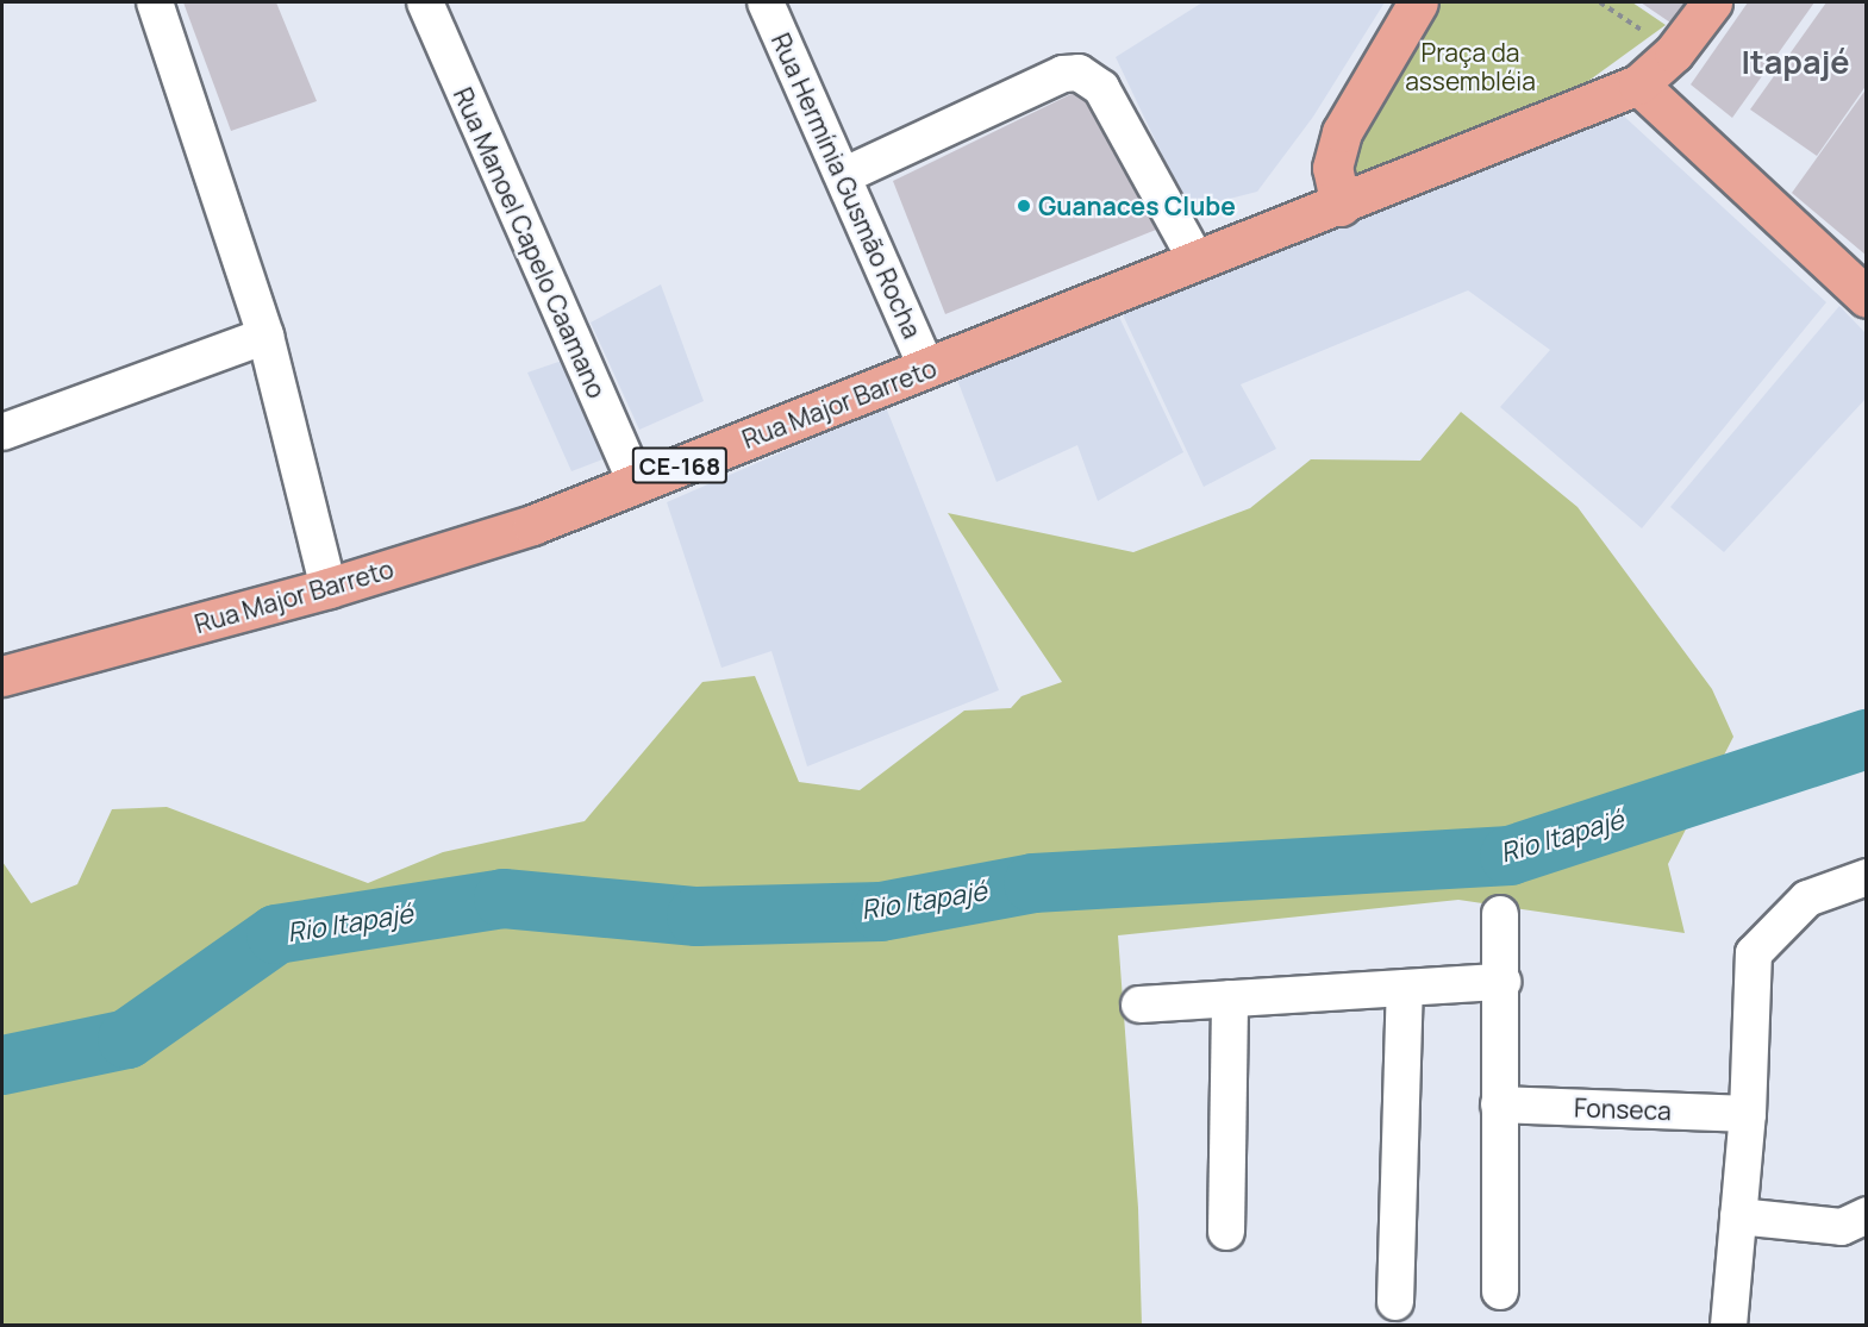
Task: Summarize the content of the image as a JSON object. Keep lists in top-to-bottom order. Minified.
{"streets":{"main road":["Rua Major Barreto","CE-168"],"street":["Rua Hermínia Gusmão Rocha","Rua Manoel Capelo Caamano","Fonseca"]},"crossings":[["Rua Hermínia Gusmão Rocha","Rua Major Barreto"],["Rua Manoel Capelo Caamano","Rua Major Barreto"]],"districts":["Itapajé"],"water":["Rio Itapajé"],"parks":["Praça da assembléia"],"places":["Guanaces Clube"]}
